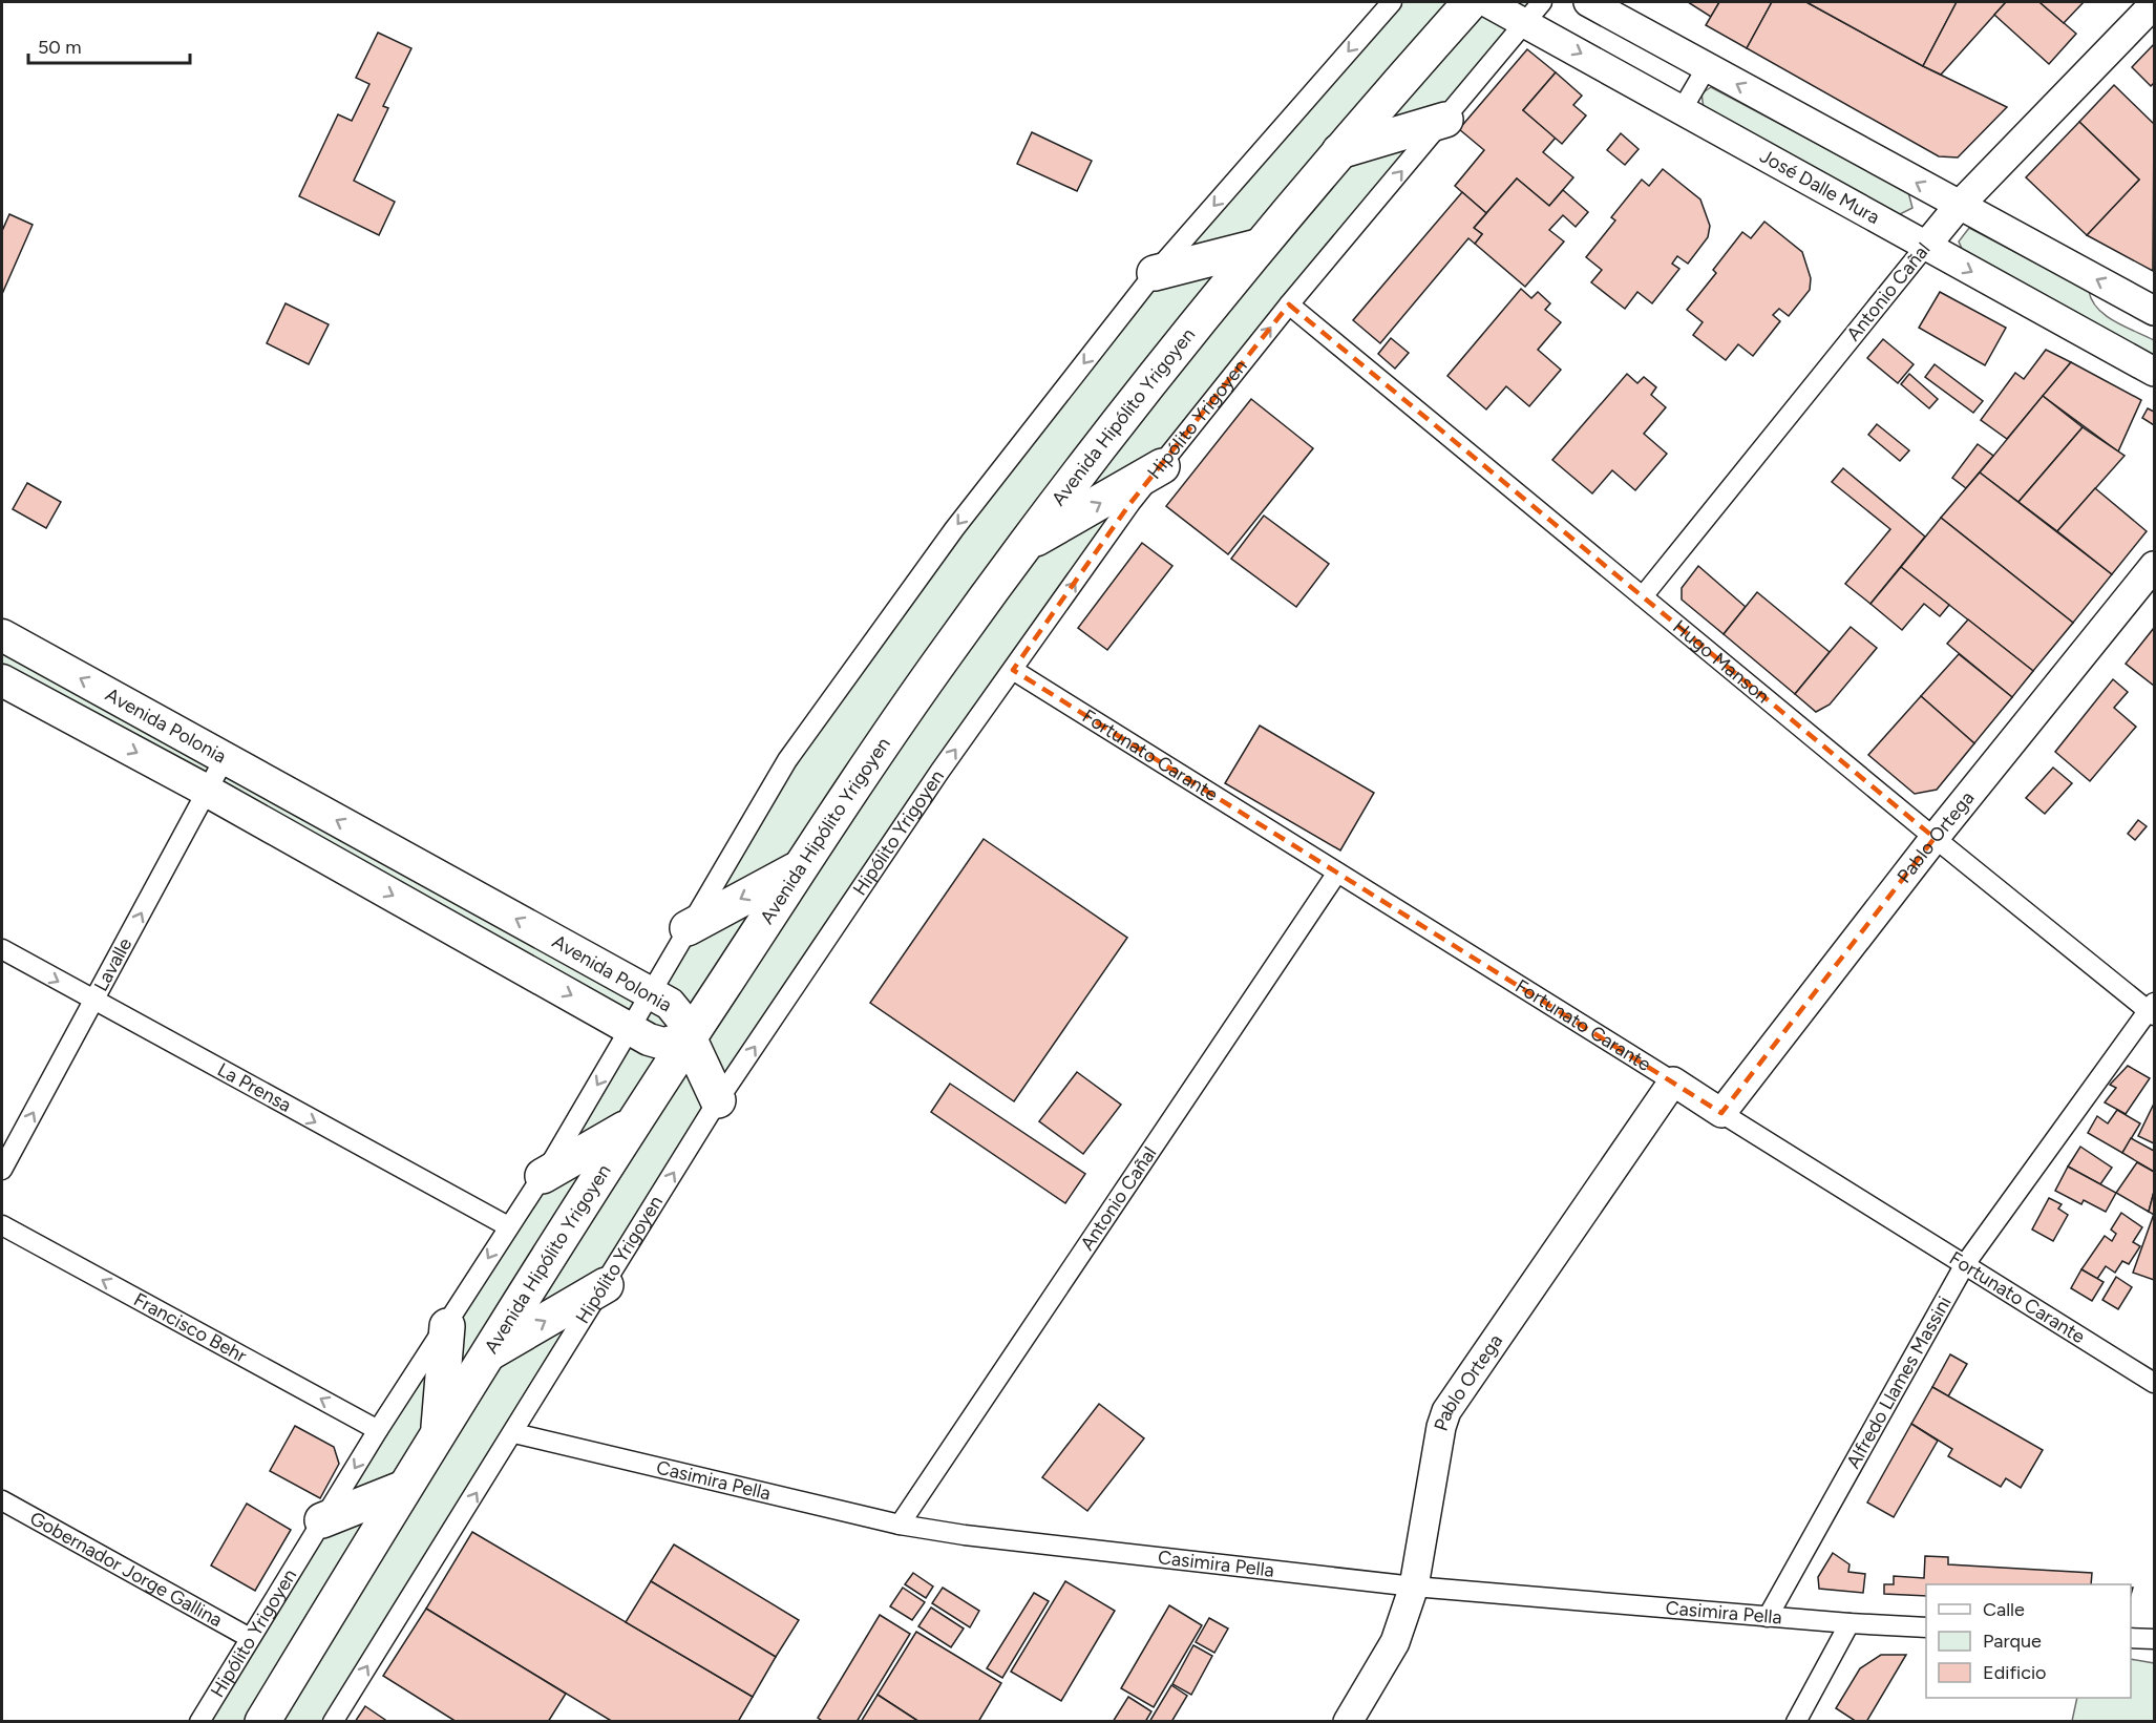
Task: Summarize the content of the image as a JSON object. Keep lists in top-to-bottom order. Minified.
{"streets":{"highway":["Avenida Hipólito Yrigoyen"],"main road":["Avenida Polonia"],"street":["José Dalle Mura","Antonio Cañal","Hipólito Yrigoyen","Hugo Manson","Fortunato Carante","Pablo Ortega","Lavalle","La Prensa","Francisco Behr","Alfredo Llames Massini","Casimira Pella","Gobernador Jorge Gallina"]},"crossings":[["José Dalle Mura","Antonio Cañal"],["José Dalle Mura","Hipólito Yrigoyen"],["Antonio Cañal","Hugo Manson"],["Antonio Cañal","Fortunato Carante"],["Antonio Cañal","Casimira Pella"],["Avenida Hipólito Yrigoyen","Avenida Polonia"],["Hipólito Yrigoyen","Hugo Manson"],["Hipólito Yrigoyen","Avenida Polonia"],["Hipólito Yrigoyen","Fortunato Carante"],["Hipólito Yrigoyen","La Prensa"],["Hipólito Yrigoyen","Francisco Behr"],["Hipólito Yrigoyen","Casimira Pella"],["Hipólito Yrigoyen","Gobernador Jorge Gallina"],["Hugo Manson","Pablo Ortega"],["Hugo Manson","Alfredo Llames Massini"],["Avenida Polonia","Lavalle"],["Fortunato Carante","Pablo Ortega"],["Fortunato Carante","Alfredo Llames Massini"],["Pablo Ortega","Casimira Pella"],["Lavalle","La Prensa"],["Alfredo Llames Massini","Casimira Pella"]],"one_way":["Lavalle","La Prensa","Francisco Behr"],"legend":["Calle","Parque","Edificio"],"scale_bar":"50 m"}
